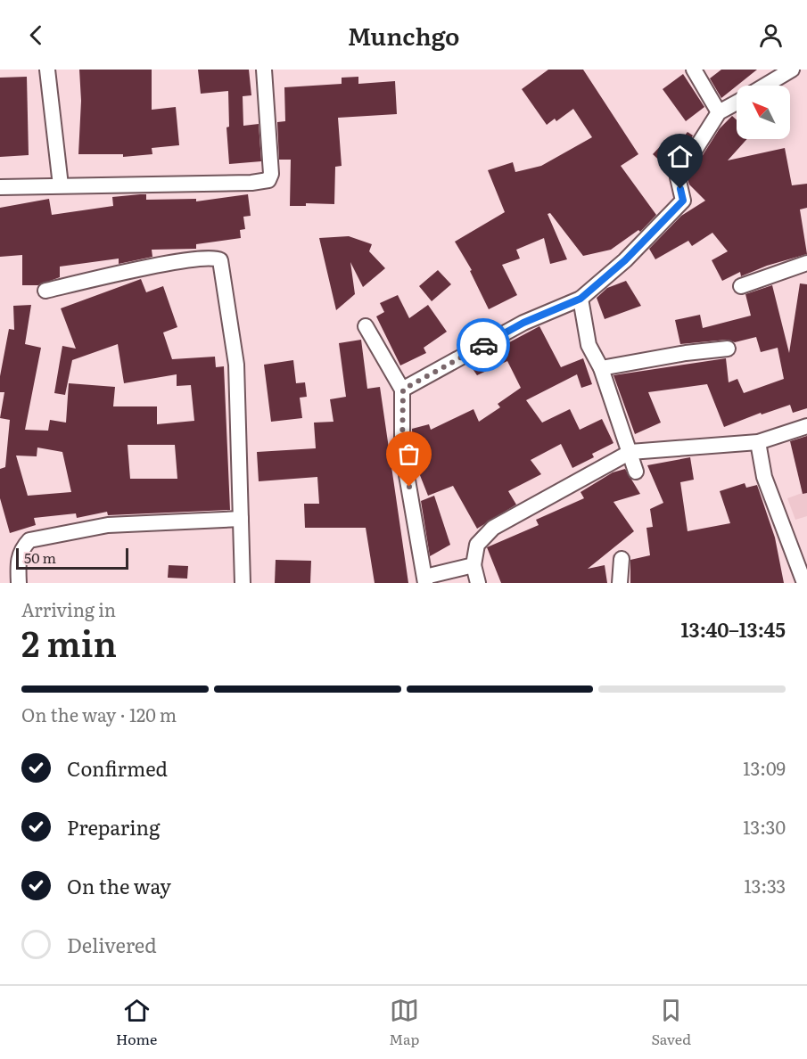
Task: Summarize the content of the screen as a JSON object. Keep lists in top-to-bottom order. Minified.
{"scale_bar":"50 m","north":"top left","page":{"header":"Munchgo","scale":"50 m","heading":["2 min","Arriving in","13:40–13:45"],"bar":"On the way · 120 m","list":[["Confirmed","13:09"],["Preparing","13:30"],["On the way","13:33"],"Delivered"],"tabs":["Home","Map","Saved"]}}
